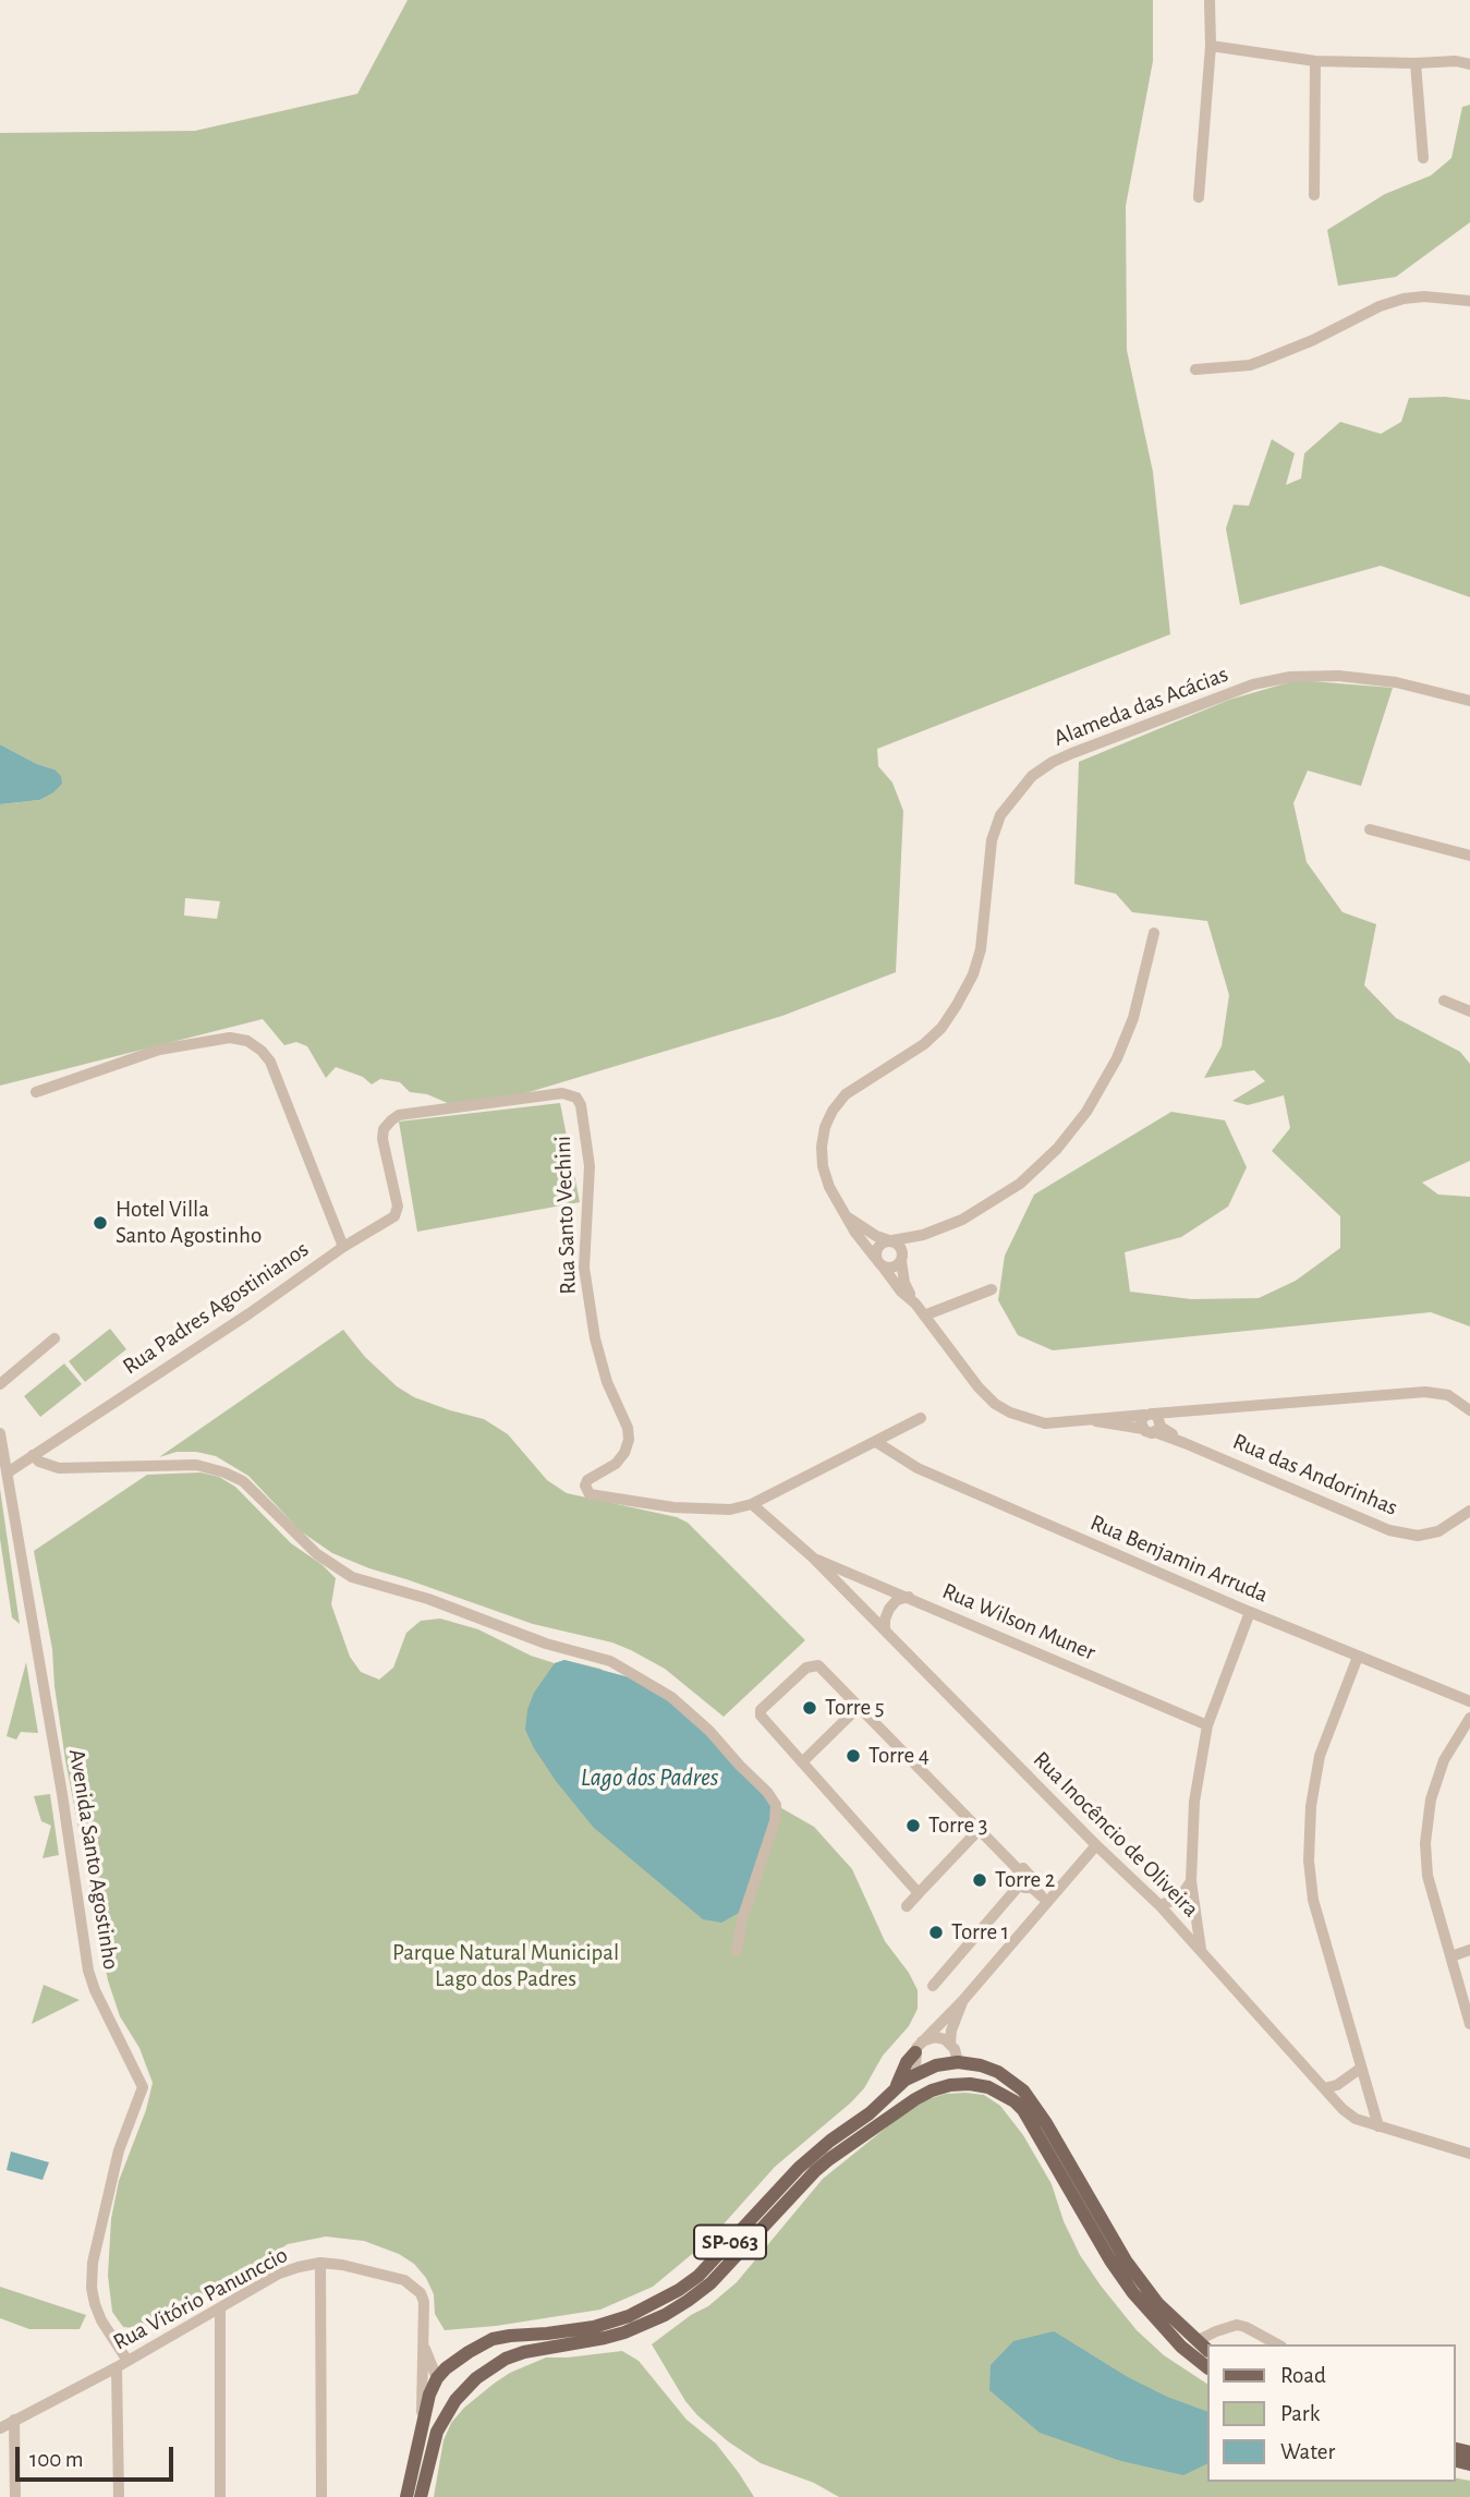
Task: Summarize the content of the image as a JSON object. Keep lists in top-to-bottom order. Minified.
{"streets":{"main road":["SP-063"],"street":["Alameda das Acácias","Rua Santo Vechini","Rua Padres Agostinianos","Rua das Andorinhas","Rua Benjamin Arruda","Rua Wilson Muner","Rua Inocêncio de Oliveira","Avenida Santo Agostinho","Rua Vitório Panunccio"]},"crossings":[["Alameda das Acácias","Rua das Andorinhas"],["Rua Santo Vechini","Rua Padres Agostinianos"],["Rua Santo Vechini","Rua Benjamin Arruda"],["Rua Santo Vechini","Rua Inocêncio de Oliveira"],["Rua Padres Agostinianos","Avenida Santo Agostinho"],["Rua Wilson Muner","Rua Inocêncio de Oliveira"],["Avenida Santo Agostinho","Rua Vitório Panunccio"],["SP-063","Rua Vitório Panunccio"]],"water":["Lago dos Padres"],"parks":["Parque Natural Municipal Lago dos Padres"],"places":["Hotel Villa Santo Agostinho","Torre 5","Torre 4","Torre 3","Torre 2","Torre 1"],"legend":["Road","Park","Water"],"scale_bar":"100 m"}
